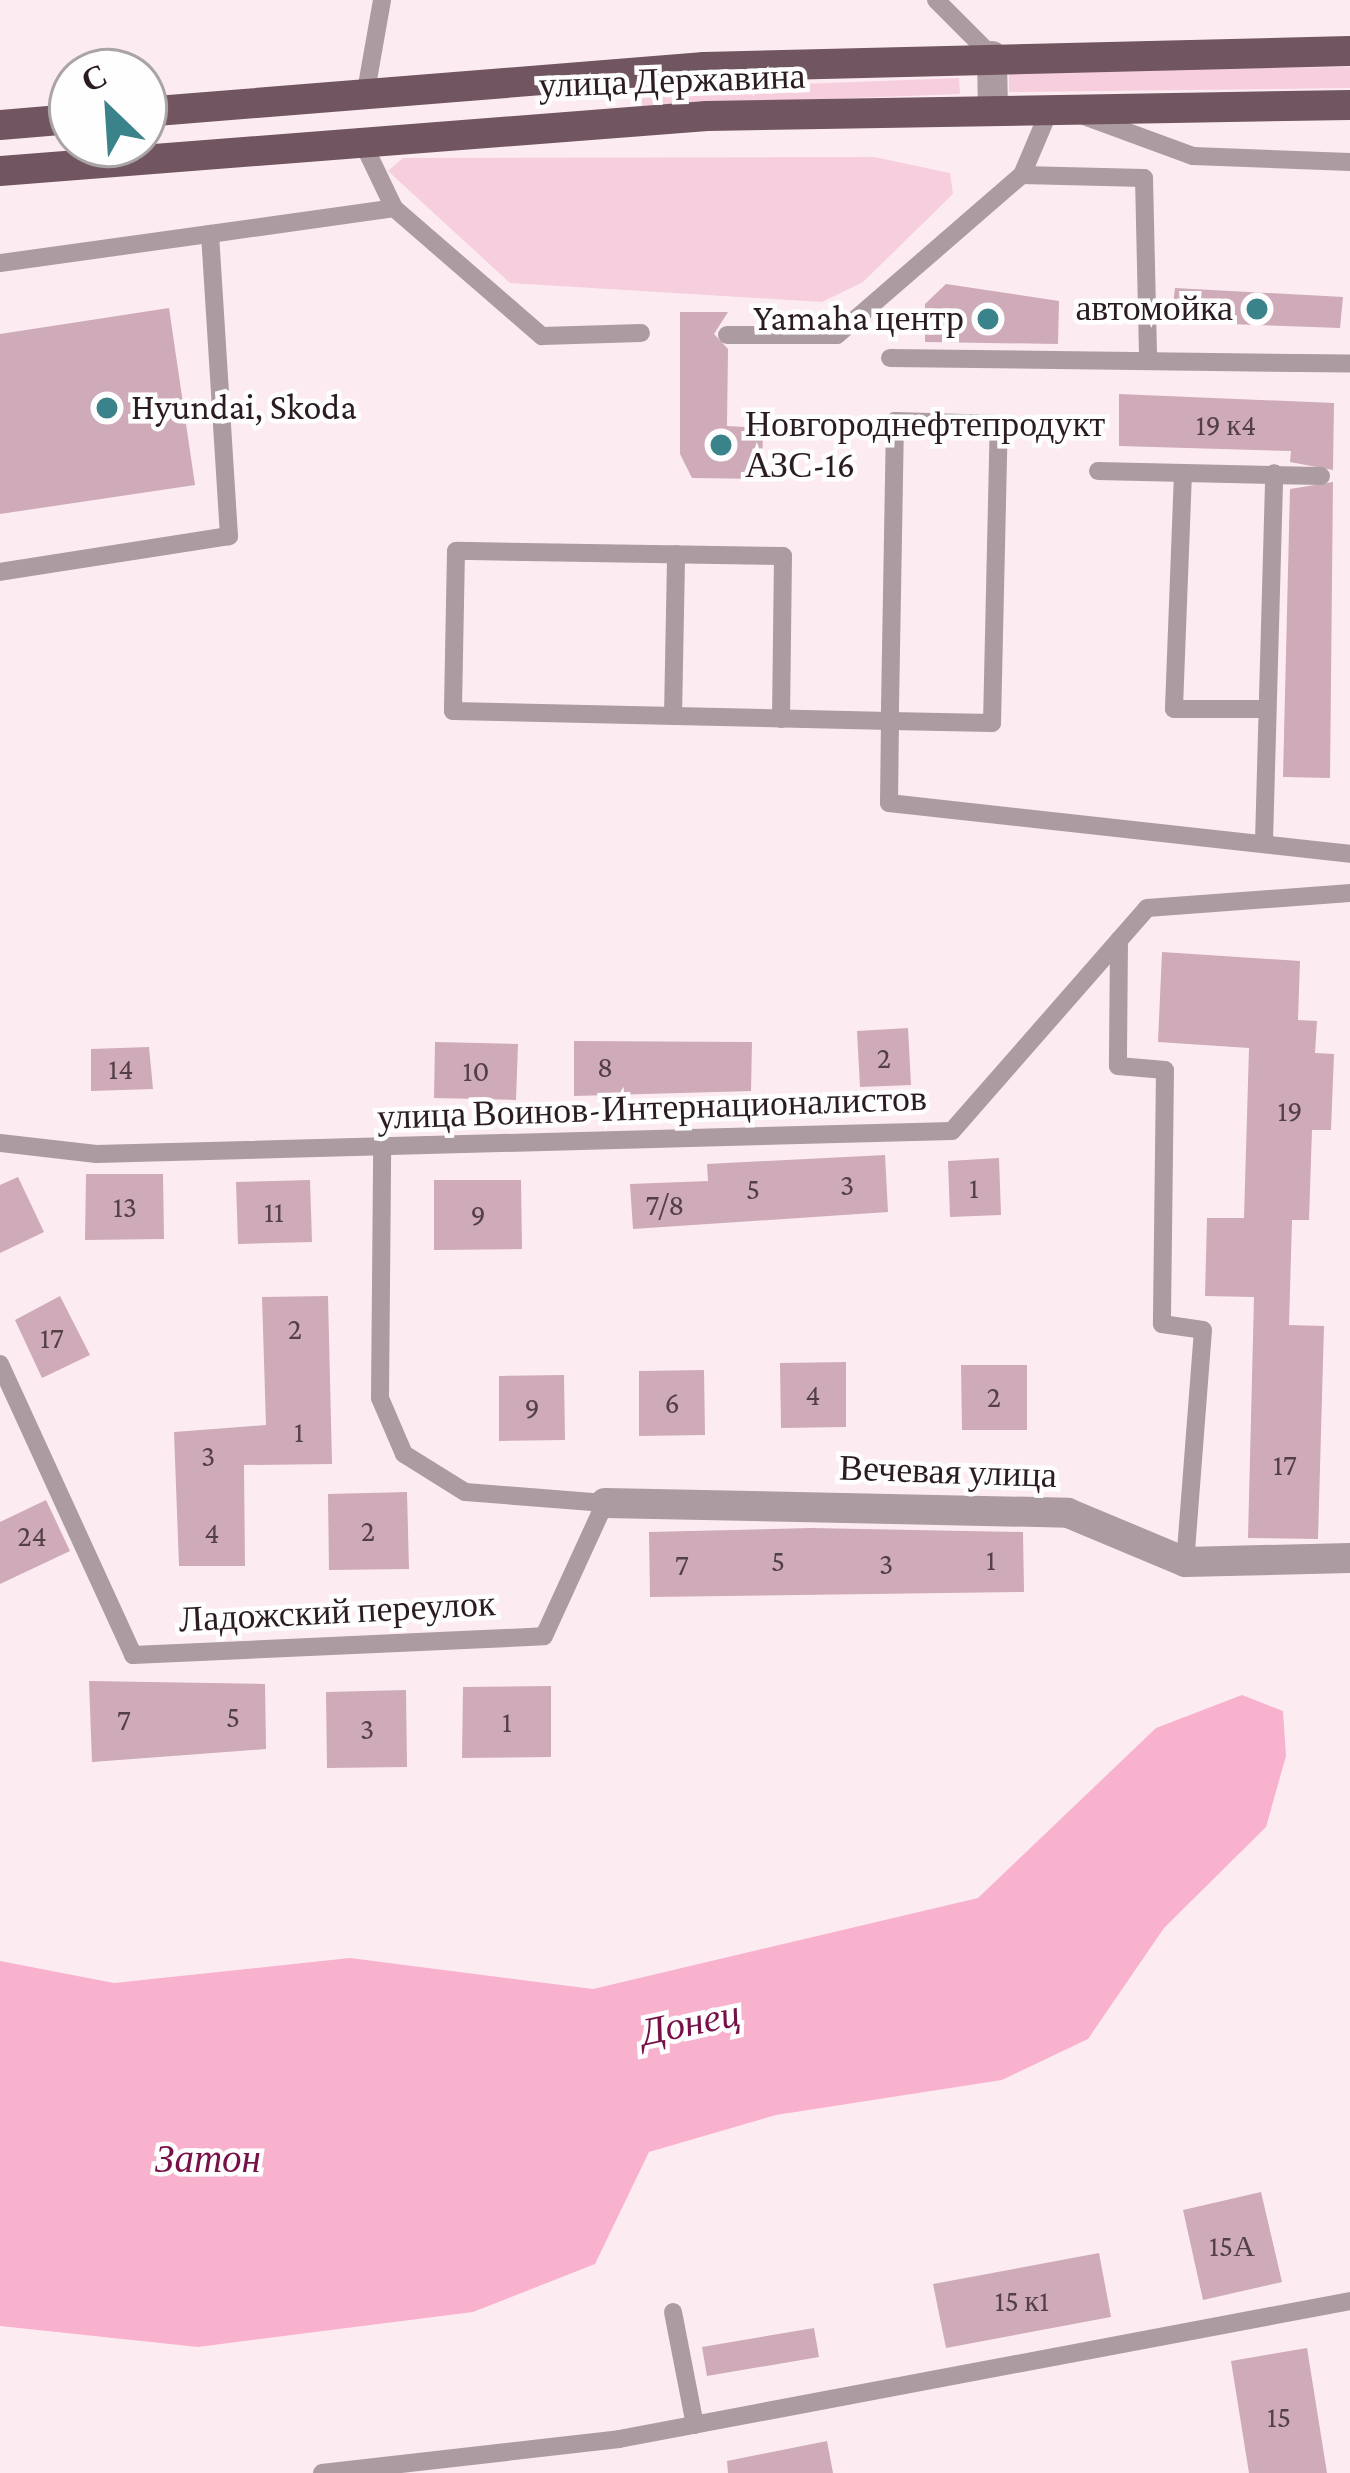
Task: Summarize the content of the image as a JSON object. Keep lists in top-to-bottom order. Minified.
{"streets":{"main road":["улица Державина"],"street":["Вечевая улица"],"lane":["улица Воинов-Интернационалистов","Ладожский переулок"]},"crossings":[["Вечевая улица","Ладожский переулок"]],"water":["Донец","Затон"],"places":["автомойка","Yamaha центр","Hyundai, Skoda","Новгороднефтепродукт АЗС-16"],"house_numbers":["19 к4","2","8","14","10","19","3","1","5","7/8","13","11","9","2","17","4","2","6","9","1","3","17","2","4","24","1","5","3","7","5","7","1","3","15А","15 к1","15"],"north":"top left"}
